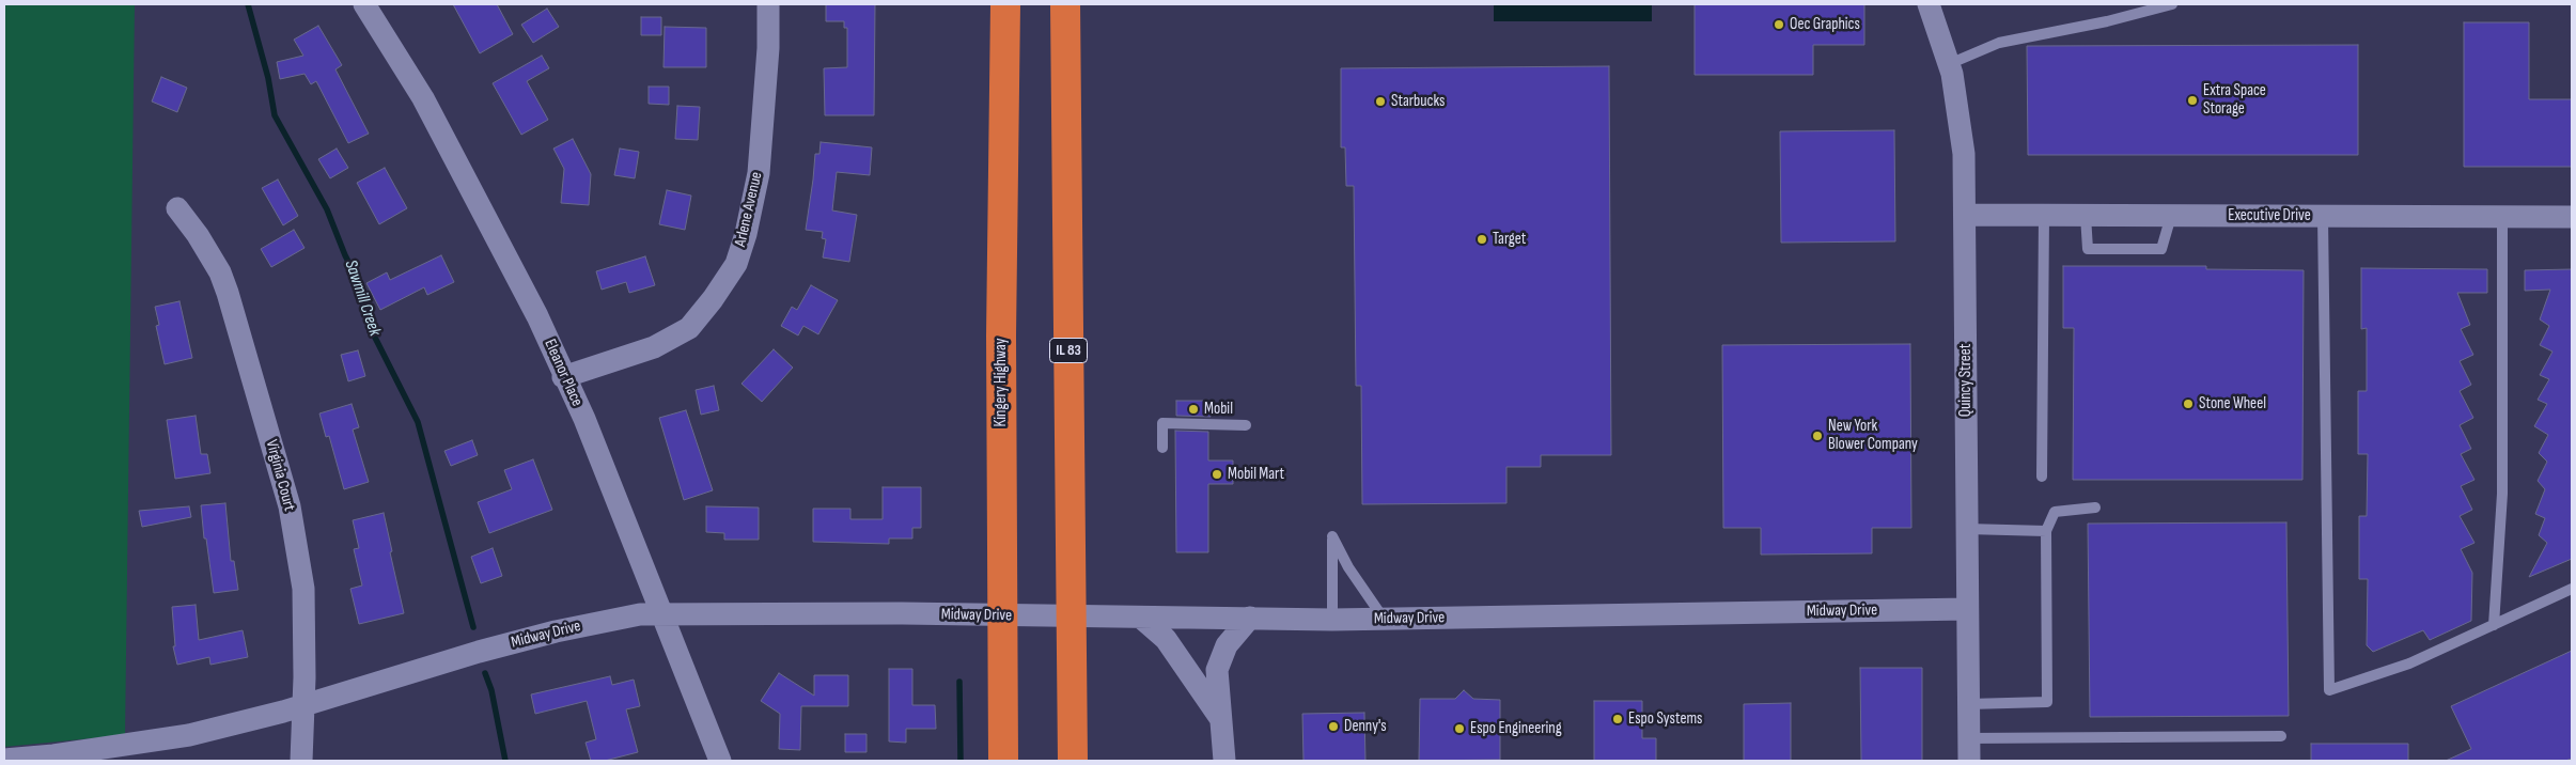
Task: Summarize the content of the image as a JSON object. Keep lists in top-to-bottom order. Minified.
{"streets":{"highway":["IL 83","Kingery Highway"],"street":["Arlene Avenue","Executive Drive","Eleanor Place","Quincy Street","Virginia Court","Midway Drive"]},"crossings":[["Arlene Avenue","Eleanor Place"],["Executive Drive","Quincy Street"],["IL 83","Midway Drive"],["Eleanor Place","Midway Drive"],["Quincy Street","Midway Drive"],["Kingery Highway","Midway Drive"],["Virginia Court","Midway Drive"]],"water":["Sawmill Creek"],"places":["Oec Graphics","Extra Space Storage","Starbucks","Target","Stone Wheel","Mobil","New York Blower Company","Mobil Mart","Espo Systems","Denny's","Espo Engineering"]}
